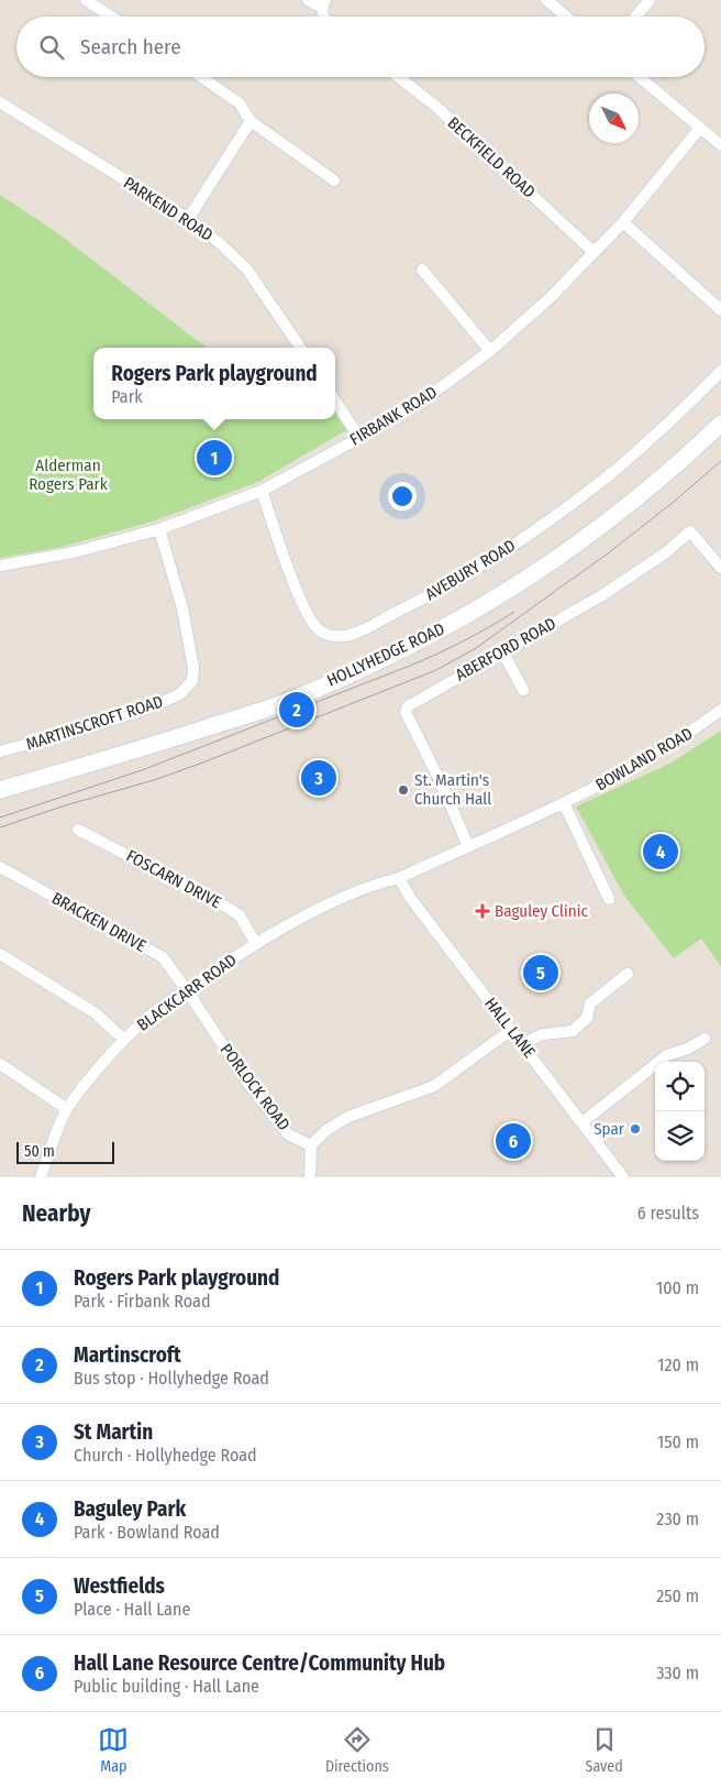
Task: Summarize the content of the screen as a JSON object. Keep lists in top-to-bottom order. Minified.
{"streets":{"street":["BECKFIELD ROAD","PARKEND ROAD","FIRBANK ROAD","AVEBURY ROAD","ABERFORD ROAD","HOLLYHEDGE ROAD","MARTINSCROFT ROAD","BOWLAND ROAD","FOSCARN DRIVE","BRACKEN DRIVE","BLACKCARR ROAD","HALL LANE","PORLOCK ROAD"]},"crossings":[["BECKFIELD ROAD","FIRBANK ROAD"],["FIRBANK ROAD","AVEBURY ROAD"],["FIRBANK ROAD","MARTINSCROFT ROAD"],["ABERFORD ROAD","BOWLAND ROAD"],["BOWLAND ROAD","BLACKCARR ROAD"],["BOWLAND ROAD","HALL LANE"],["FOSCARN DRIVE","BLACKCARR ROAD"],["BRACKEN DRIVE","BLACKCARR ROAD"],["BRACKEN DRIVE","PORLOCK ROAD"],["BLACKCARR ROAD","HALL LANE"],["BLACKCARR ROAD","PORLOCK ROAD"]],"parks":["Alderman Rogers Park"],"places":{"other":["St. Martin's Church Hall","Spar"],"health":["Baguley Clinic"]},"scale_bar":"50 m","north":"bottom right","page":{"search":"Search here","popup":["Rogers Park playground","Park"],"pins":["1","2","3","4","5","6"],"scale":"50 m","heading":["Nearby","6 results"],"list":[{"mark":"1","name":"Rogers Park playground","note":"Park · Firbank Road","value":"100 m"},{"mark":"2","name":"Martinscroft","note":"Bus stop · Hollyhedge Road","value":"120 m"},{"mark":"3","name":"St Martin","note":"Church · Hollyhedge Road","value":"150 m"},{"mark":"4","name":"Baguley Park","note":"Park · Bowland Road","value":"230 m"},{"mark":"5","name":"Westfields","note":"Place · Hall Lane","value":"250 m"},{"mark":"6","name":"Hall Lane Resource Centre/Community Hub","note":"Public building · Hall Lane","value":"330 m"}],"nav":["Map","Directions","Saved"]}}
